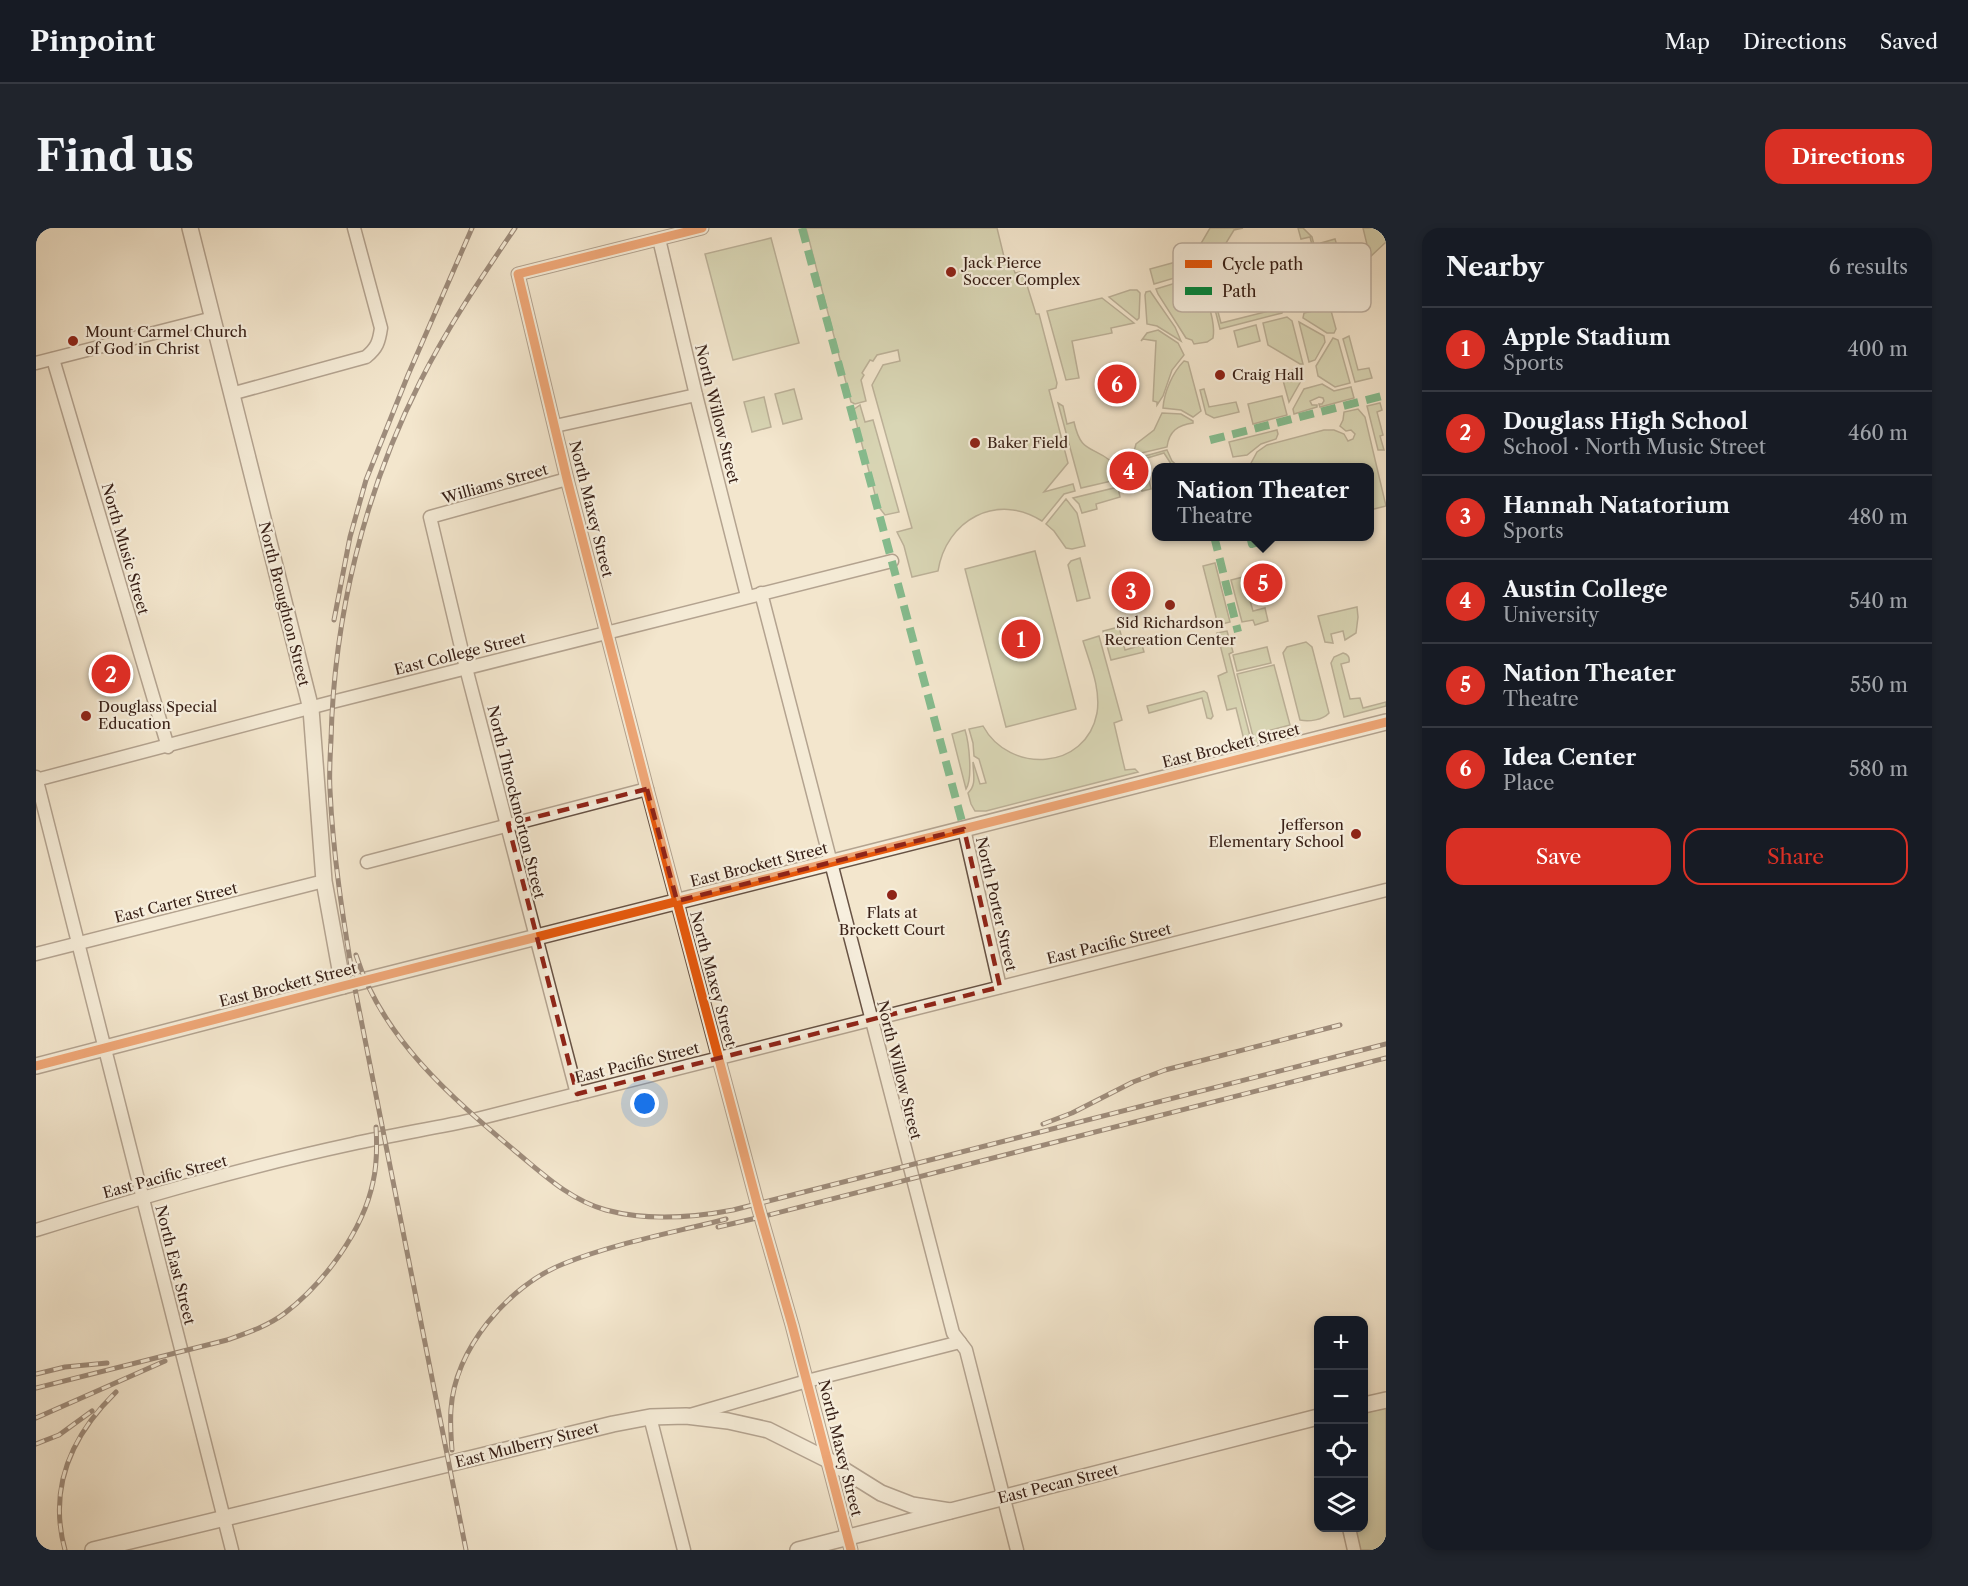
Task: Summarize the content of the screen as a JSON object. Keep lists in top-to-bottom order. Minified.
{"streets":{"street":["North Willow Street","Williams Street","North Maxey Street","North Music Street","North Broughton Street","East College Street","East Brockett Street","North Throckmorton Street","East Carter Street","North Porter Street","East Pacific Street","North East Street","East Mulberry Street","East Pecan Street"]},"crossings":[["North Willow Street","North Maxey Street"],["North Willow Street","East College Street"],["North Willow Street","East Brockett Street"],["North Willow Street","East Pacific Street"],["North Willow Street","East Mulberry Street"],["North Willow Street","East Pecan Street"],["Williams Street","North Maxey Street"],["Williams Street","North Throckmorton Street"],["North Maxey Street","East College Street"],["North Maxey Street","East Brockett Street"],["North Maxey Street","East Pacific Street"],["North Maxey Street","East Mulberry Street"],["North Maxey Street","East Pecan Street"],["North Music Street","East College Street"],["North Broughton Street","East College Street"],["North Broughton Street","East Brockett Street"],["North Broughton Street","East Carter Street"],["East College Street","North Throckmorton Street"],["East College Street","North East Street"],["East Brockett Street","North Throckmorton Street"],["East Brockett Street","North Porter Street"],["East Brockett Street","North East Street"],["North Throckmorton Street","East Pacific Street"],["East Carter Street","North East Street"],["North Porter Street","East Pacific Street"],["East Pacific Street","North East Street"],["North East Street","East Mulberry Street"]],"places":["Jack Pierce Soccer Complex","Mount Carmel Church of God in Christ","Craig Hall","Baker Field","Sid Richardson Recreation Center","Douglass Special Education","Jefferson Elementary School","Flats at Brockett Court"],"legend":["Cycle path","Path"],"page":{"header":"Pinpoint","nav":["Map","Directions","Saved"],"buttons":["Directions",["Save","Share"]],"title":"Find us","heading":["Nearby","6 results"],"list":[{"mark":"1","name":"Apple Stadium","note":"Sports","value":"400 m"},{"mark":"2","name":"Douglass High School","note":"School · North Music Street","value":"460 m"},{"mark":"3","name":"Hannah Natatorium","note":"Sports","value":"480 m"},{"mark":"4","name":"Austin College","note":"University","value":"540 m"},{"mark":"5","name":"Nation Theater","note":"Theatre","value":"550 m"},{"mark":"6","name":"Idea Center","note":"Place","value":"580 m"}],"pins":["6","4","5","3","1","2"],"popup":["Nation Theater","Theatre"],"map_buttons":["+","−"]}}
